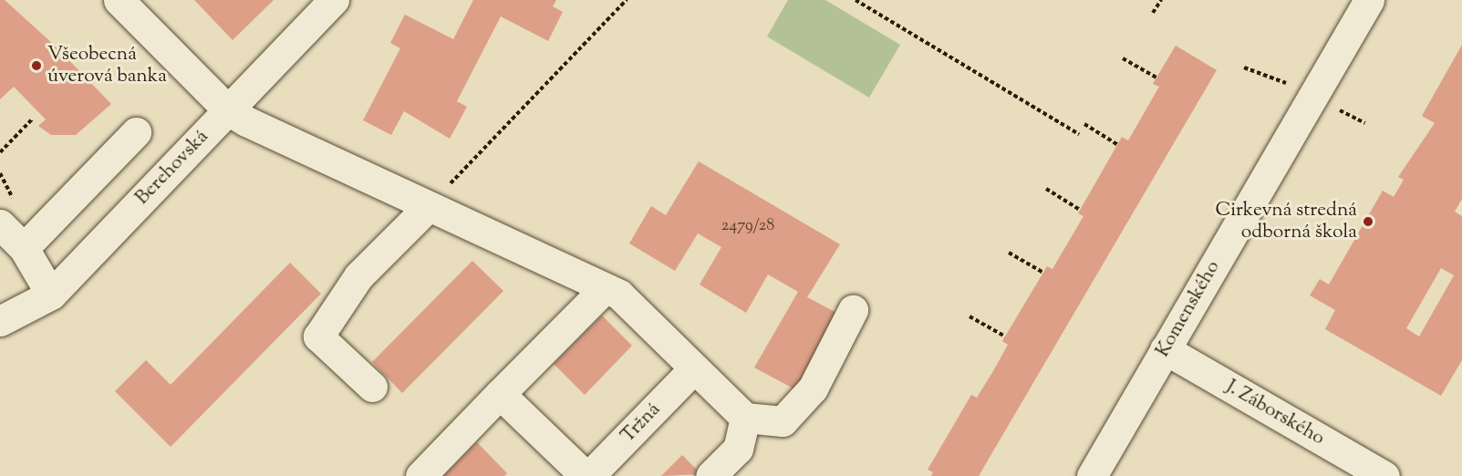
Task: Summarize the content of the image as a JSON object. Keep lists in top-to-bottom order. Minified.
{"streets":{"street":["Berehovská","Komenského","J. Záborského","Tržná"]},"crossings":[["Komenského","J. Záborského"]],"places":["Všeobecná úverová banka","Cirkevná stredná odborná škola"],"house_numbers":["2479/28"]}
